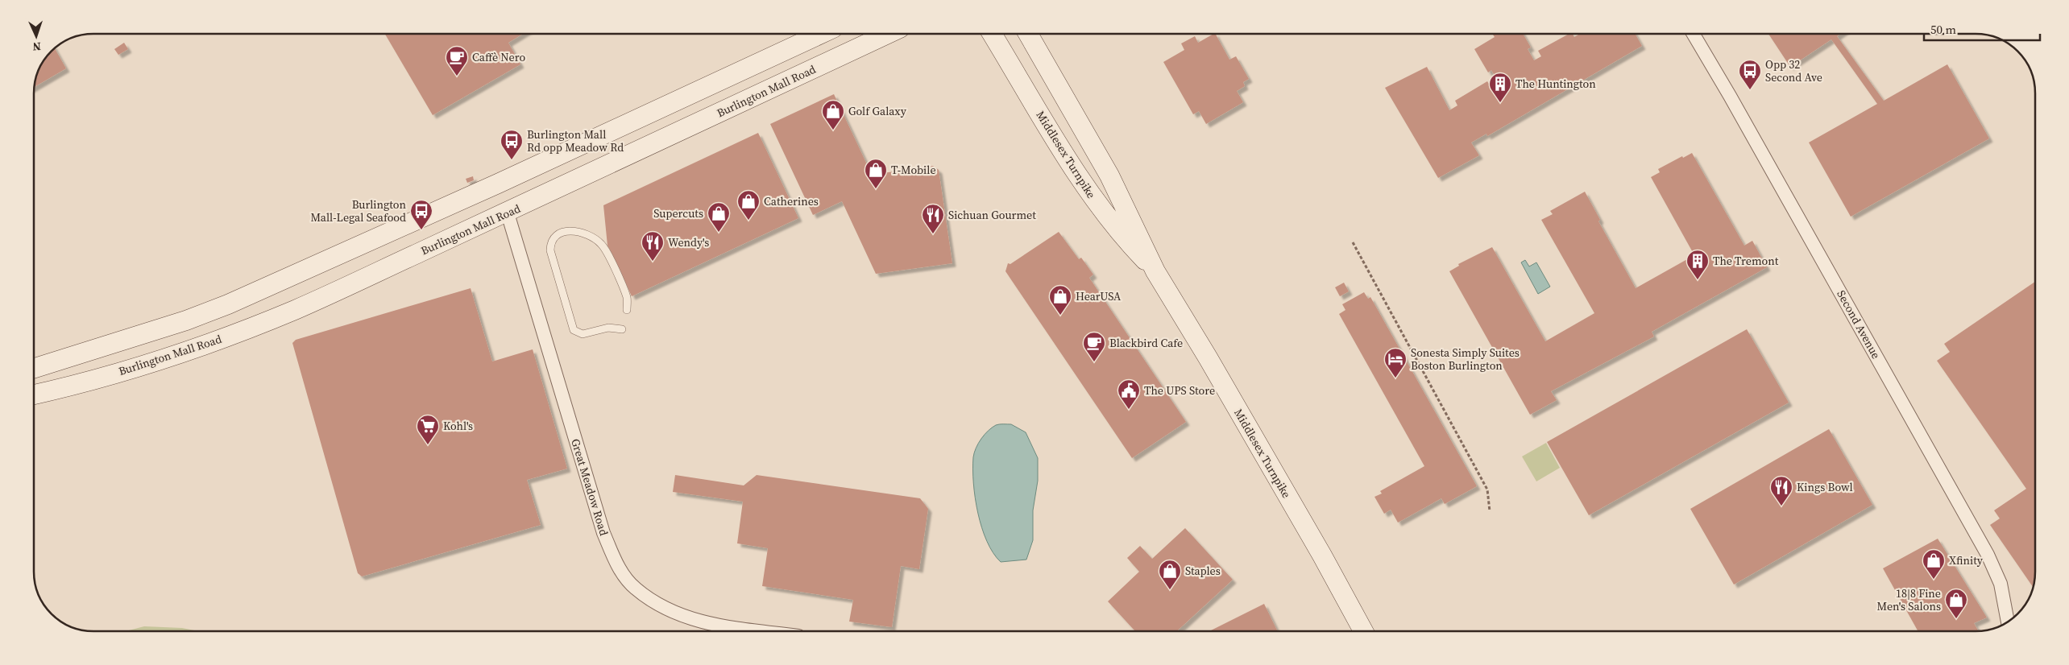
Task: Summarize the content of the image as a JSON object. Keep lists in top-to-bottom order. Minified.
{"streets":{"main road":["Burlington Mall Road","Middlesex Turnpike"],"street":["Second Avenue","Great Meadow Road"]},"crossings":[["Burlington Mall Road","Great Meadow Road"]],"places":{"cafe":["Caffè Nero","Blackbird Cafe"],"bus stop":["Opp 32 Second Ave","Burlington Mall Rd opp Meadow Rd","Burlington Mall-Legal Seafood"],"building":["The Huntington","The Tremont"],"shop":["Golf Galaxy","T-Mobile","Catherines","Supercuts","HearUSA","Xfinity","Staples","18|8 Fine Men's Salons"],"restaurant":["Sichuan Gourmet","Wendy's","Kings Bowl"],"hotel":["Sonesta Simply Suites Boston Burlington"],"public building":["The UPS Store"],"supermarket":["Kohl's"]},"scale_bar":"50 m","north":"bottom"}
